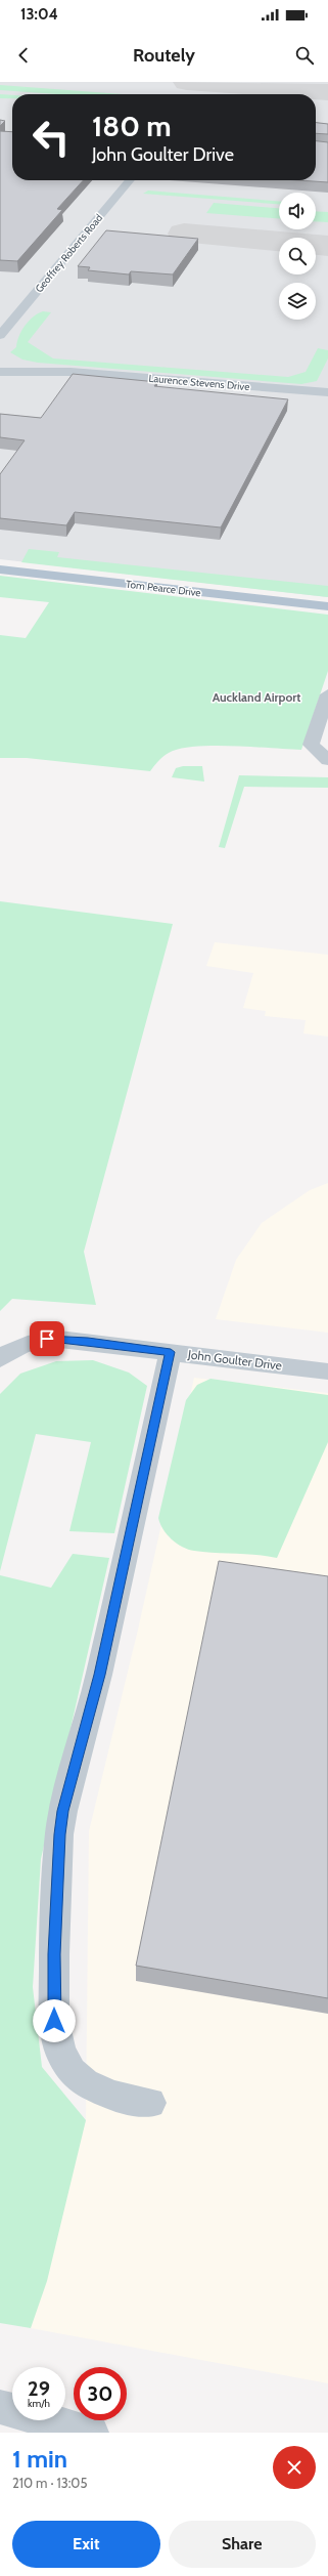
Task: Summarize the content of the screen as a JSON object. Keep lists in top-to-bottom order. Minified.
{"streets":{"main road":["Tom Pearce Drive"],"street":["Geoffrey Roberts Road","Laurence Stevens Drive","John Goulter Drive"]},"districts":["Auckland Airport"],"page":{"status":"13:04","header":"Routely","turn":["180 m","John Goulter Drive"],"speed":"29 km/h","limit":"30","heading":["1 min","210 m · 13:05"],"buttons":["Exit","Share"]}}
